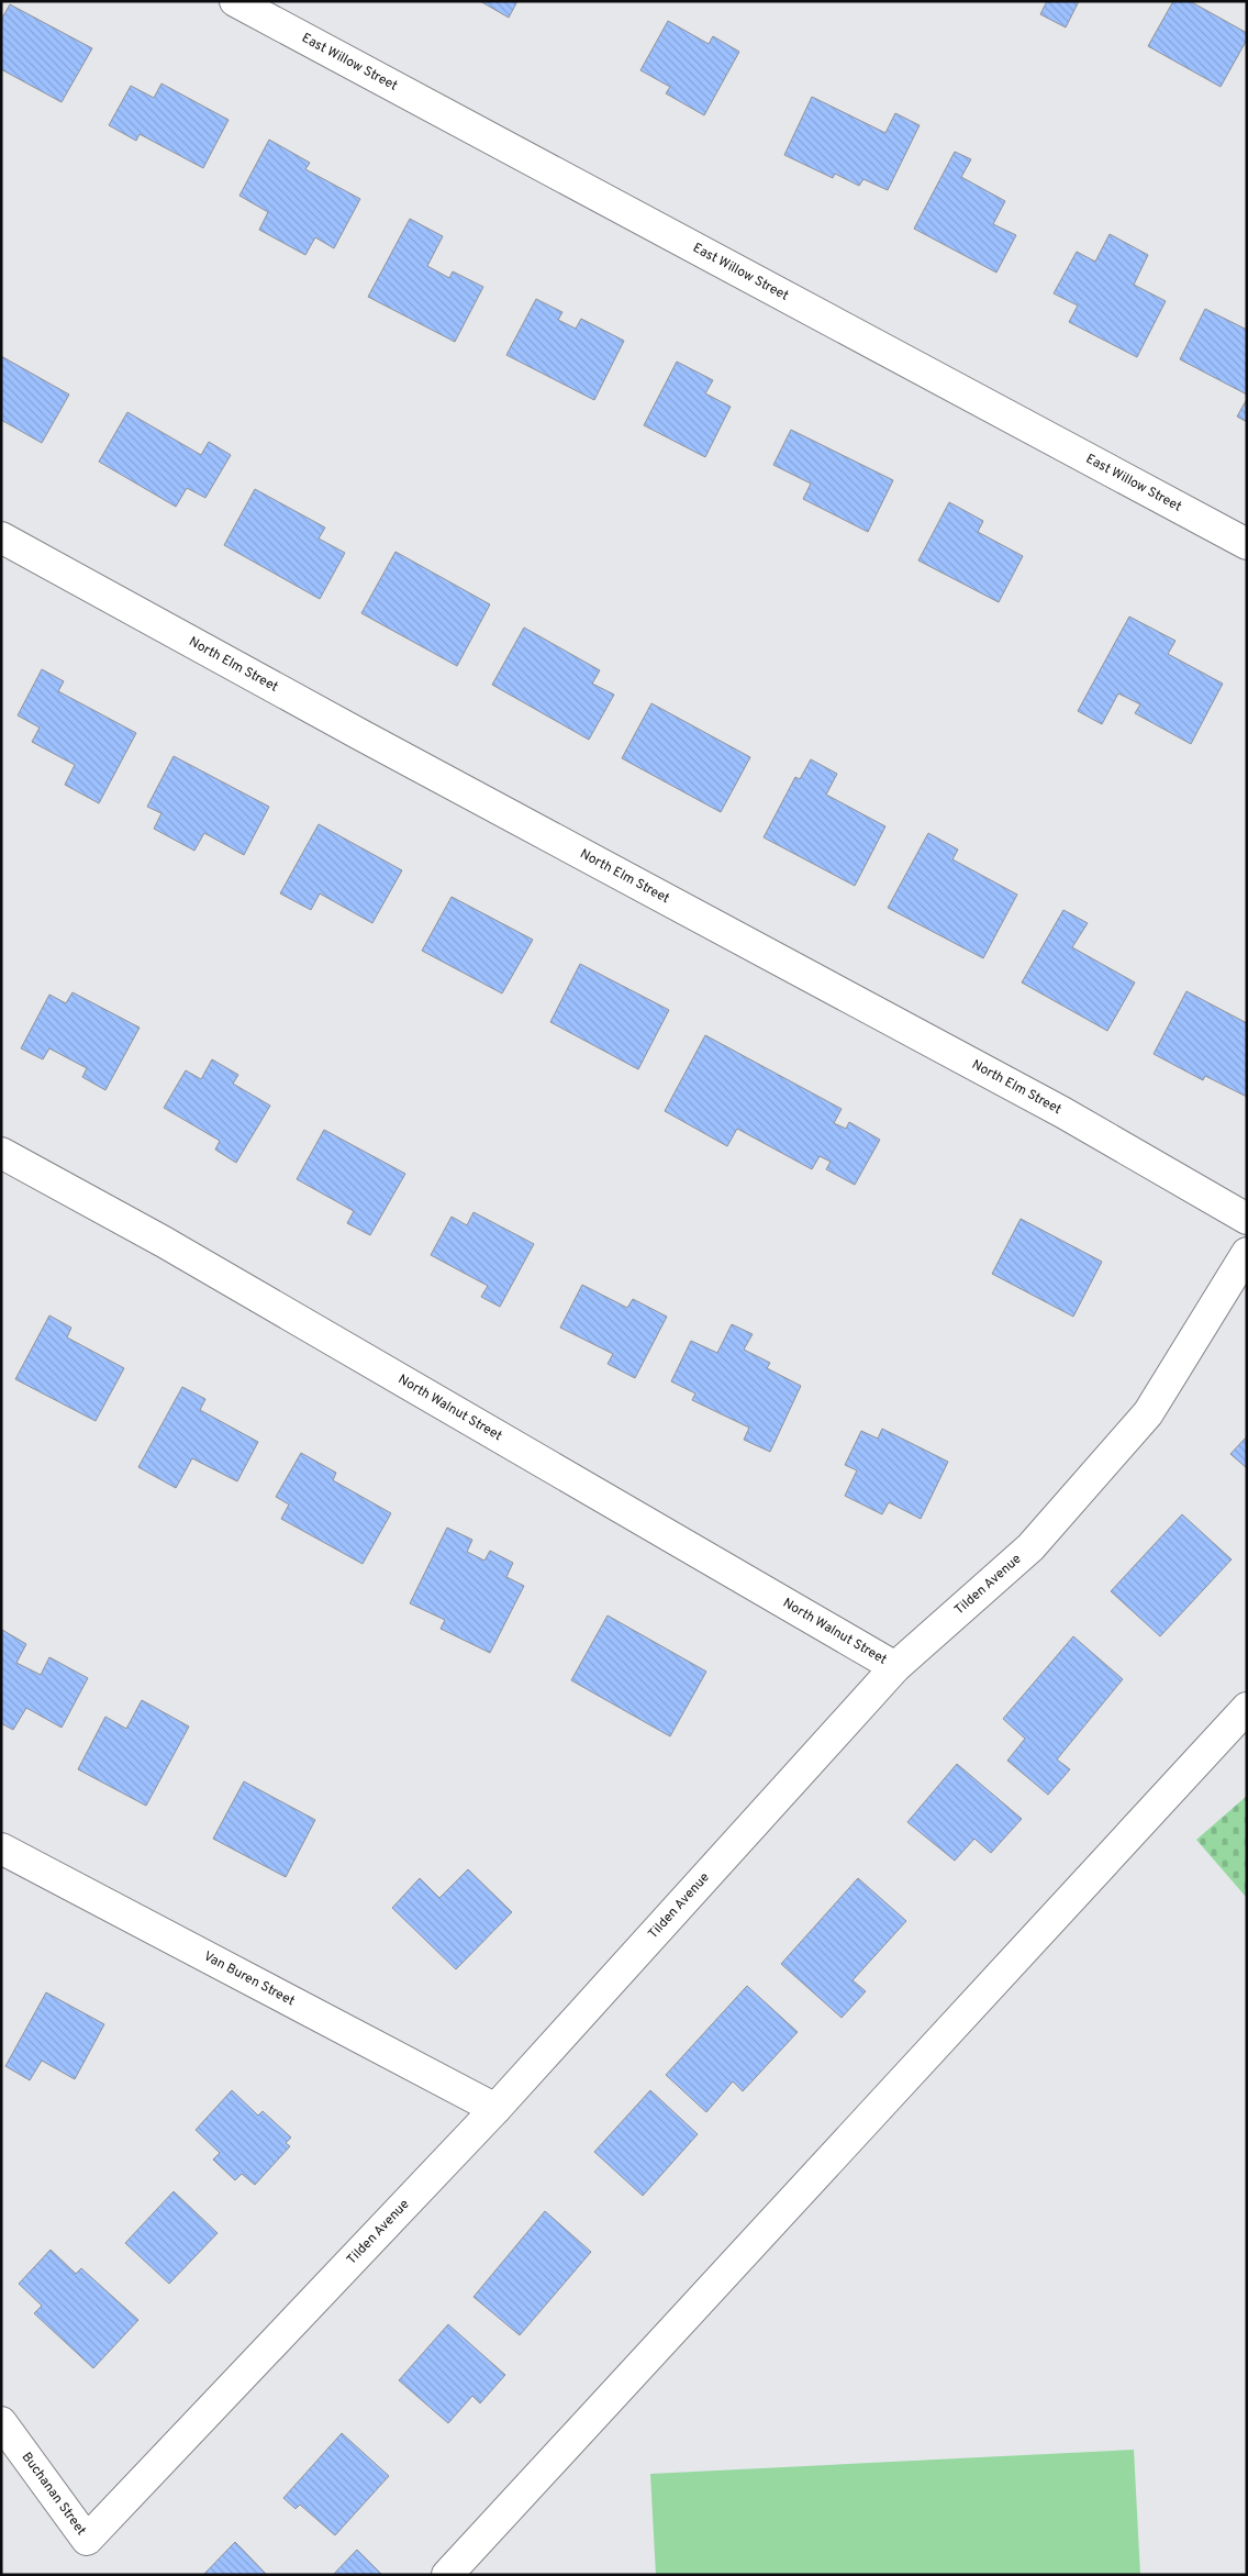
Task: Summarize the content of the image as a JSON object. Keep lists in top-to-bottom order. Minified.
{"streets":{"street":["East Willow Street","North Elm Street","North Walnut Street","Tilden Avenue","Van Buren Street","Buchanan Street"]},"crossings":[["North Walnut Street","Tilden Avenue"],["Tilden Avenue","Van Buren Street"],["Tilden Avenue","Buchanan Street"]]}
